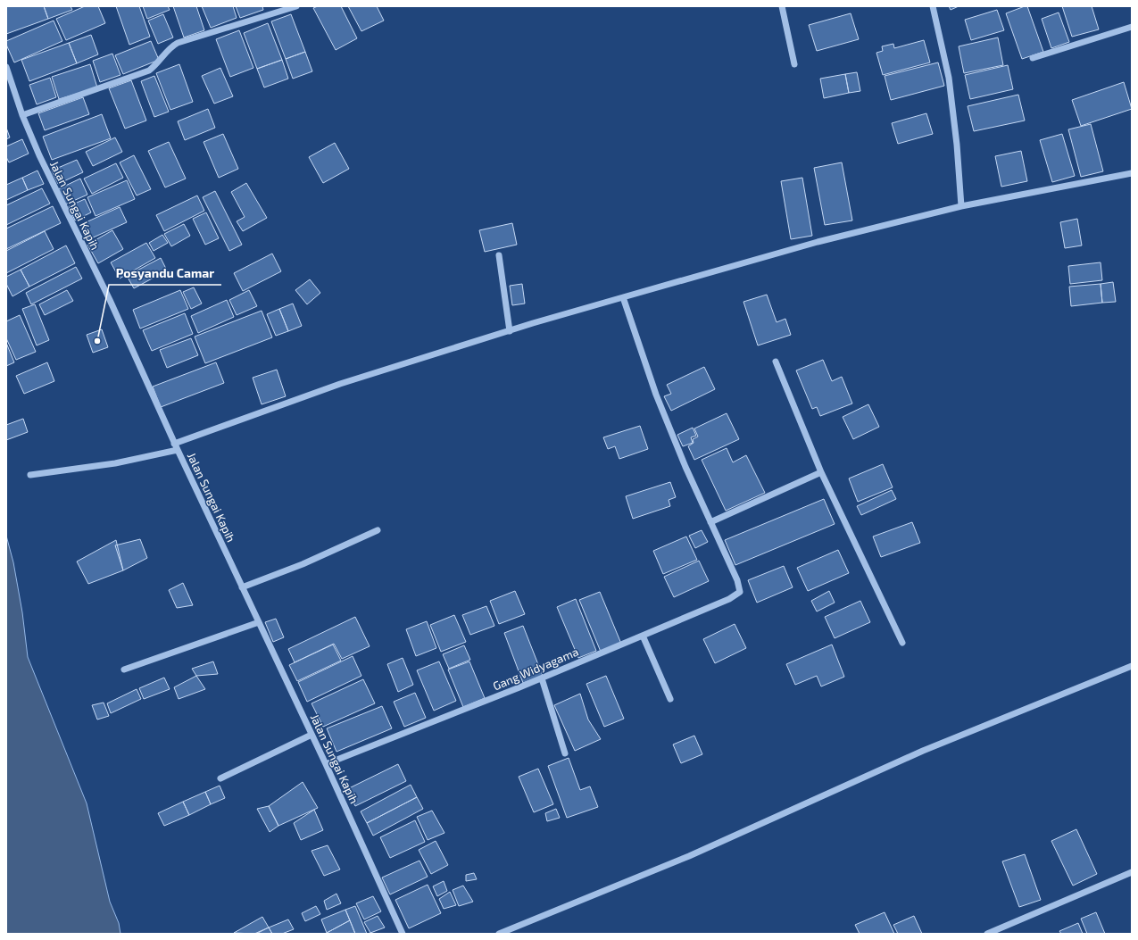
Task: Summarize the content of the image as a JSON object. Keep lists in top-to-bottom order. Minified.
{"streets":{"street":["Jalan Sungai Kapih","Gang Widyagama"]},"crossings":[["Jalan Sungai Kapih","Gang Widyagama"]],"places":["Posyandu Camar"]}
